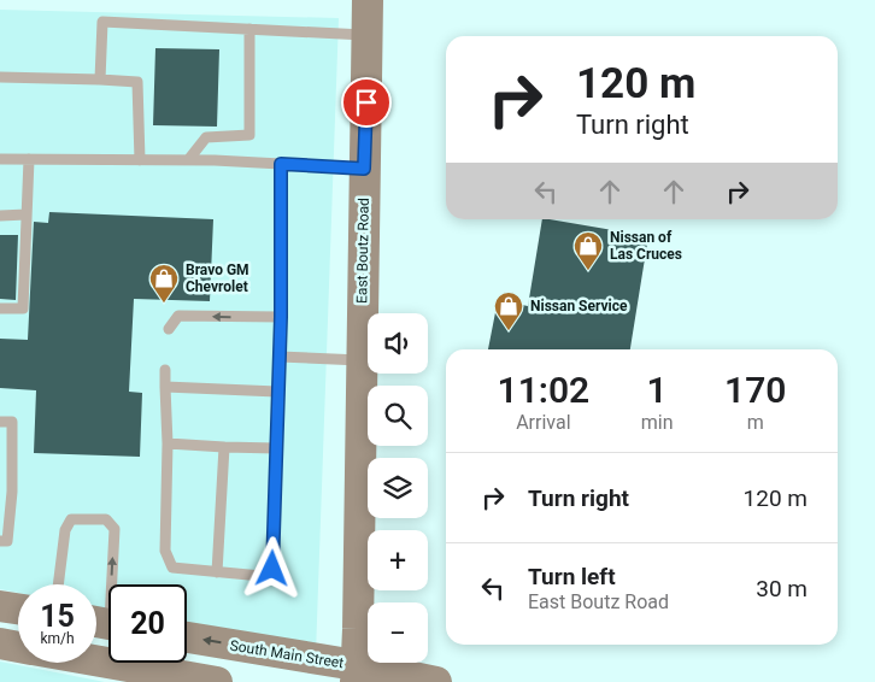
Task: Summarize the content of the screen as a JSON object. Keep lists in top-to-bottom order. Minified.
{"streets":{"main road":["East Boutz Road","South Main Street"]},"crossings":[["East Boutz Road","South Main Street"]],"one_way":["South Main Street"],"places":{"shop":["Nissan of Las Cruces","Bravo GM Chevrolet","Nissan Service"]},"page":{"turn":["120 m","Turn right"],"map_buttons":["+","−"],"eta":["11:02","Arrival","1","min","170","m"],"list":[{"name":"Turn right","value":"120 m"},{"name":"Turn left","note":"East Boutz Road","value":"30 m"}],"speed":"15 km/h","limit":"20"}}
